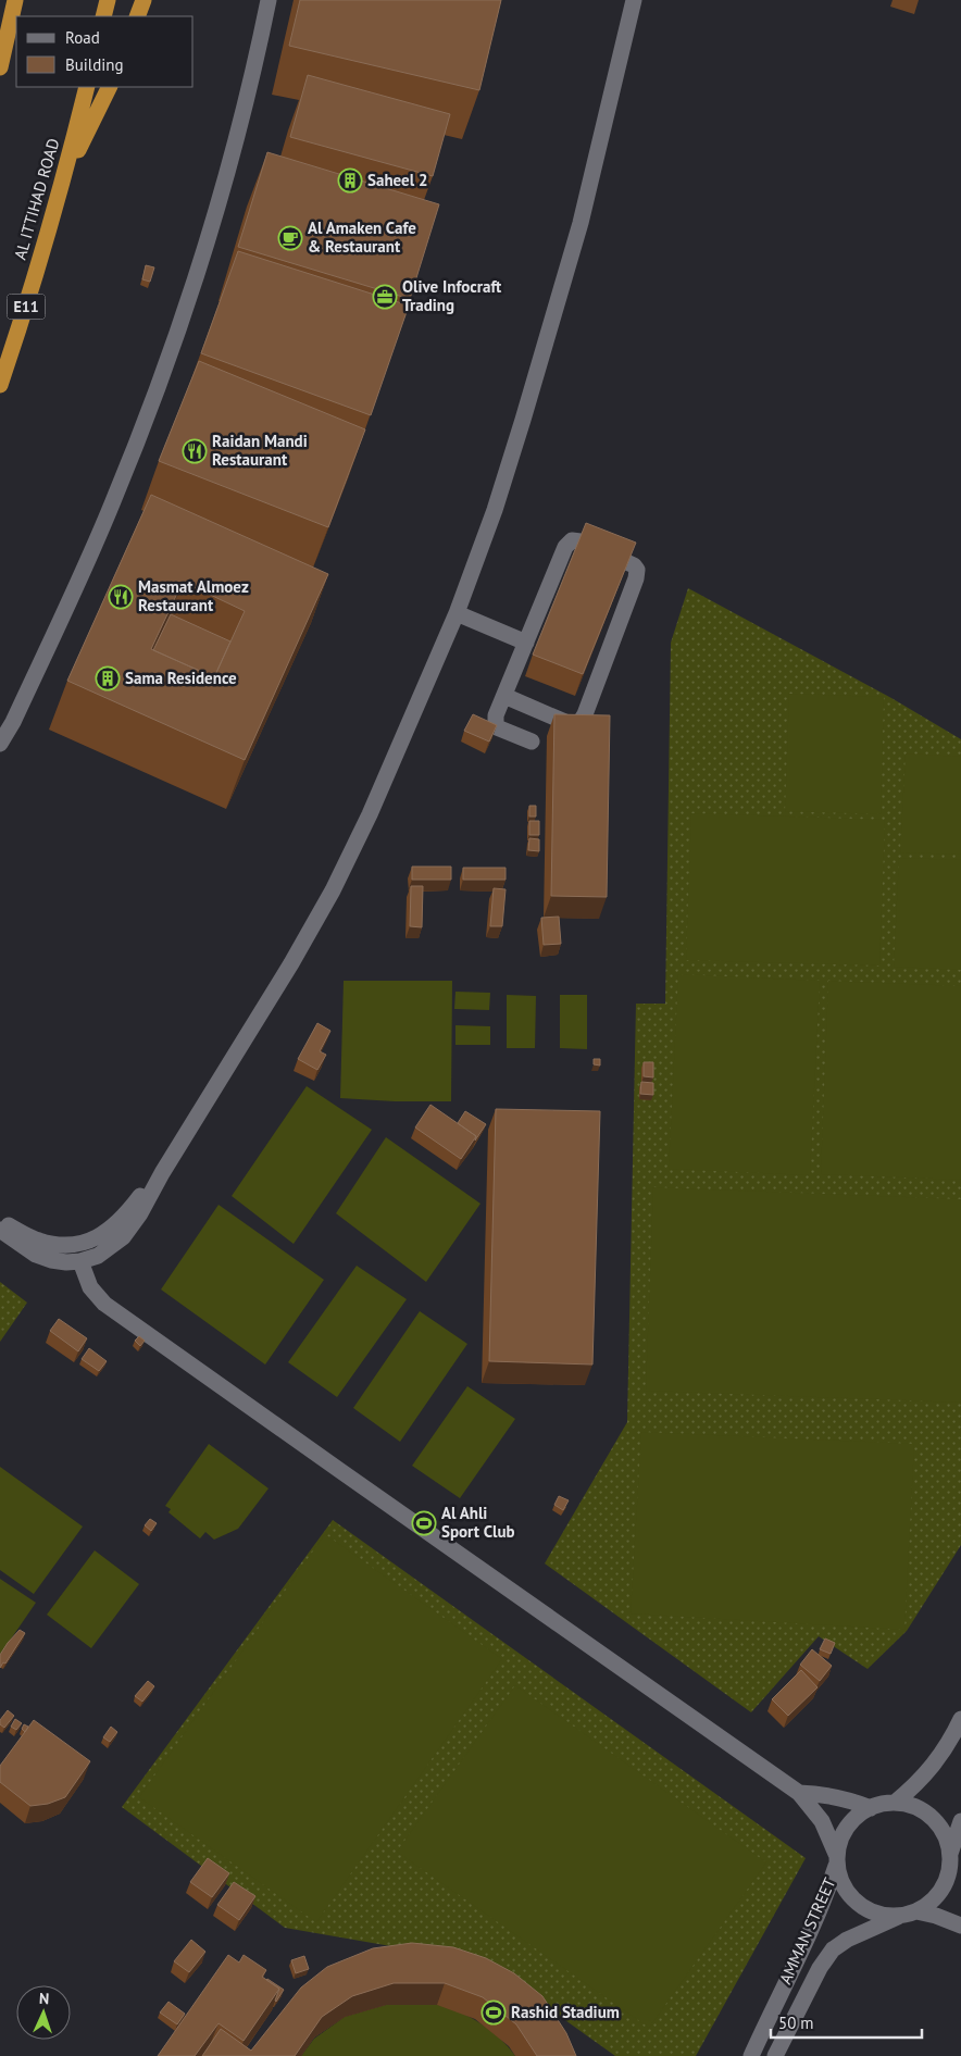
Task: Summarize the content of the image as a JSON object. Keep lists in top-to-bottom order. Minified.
{"streets":{"highway":["AL ITTIHAD ROAD","E11"],"street":["AMMAN STREET"]},"places":{"building":["Saheel 2","Sama Residence"],"cafe":["Al Amaken Cafe & Restaurant"],"office":["Olive Infocraft Trading"],"restaurant":["Raidan Mandi Restaurant","Masmat Almoez Restaurant"],"sports":["Al Ahli Sport Club","Rashid Stadium"]},"legend":["Road","Building"],"scale_bar":"50 m","north":"top"}
